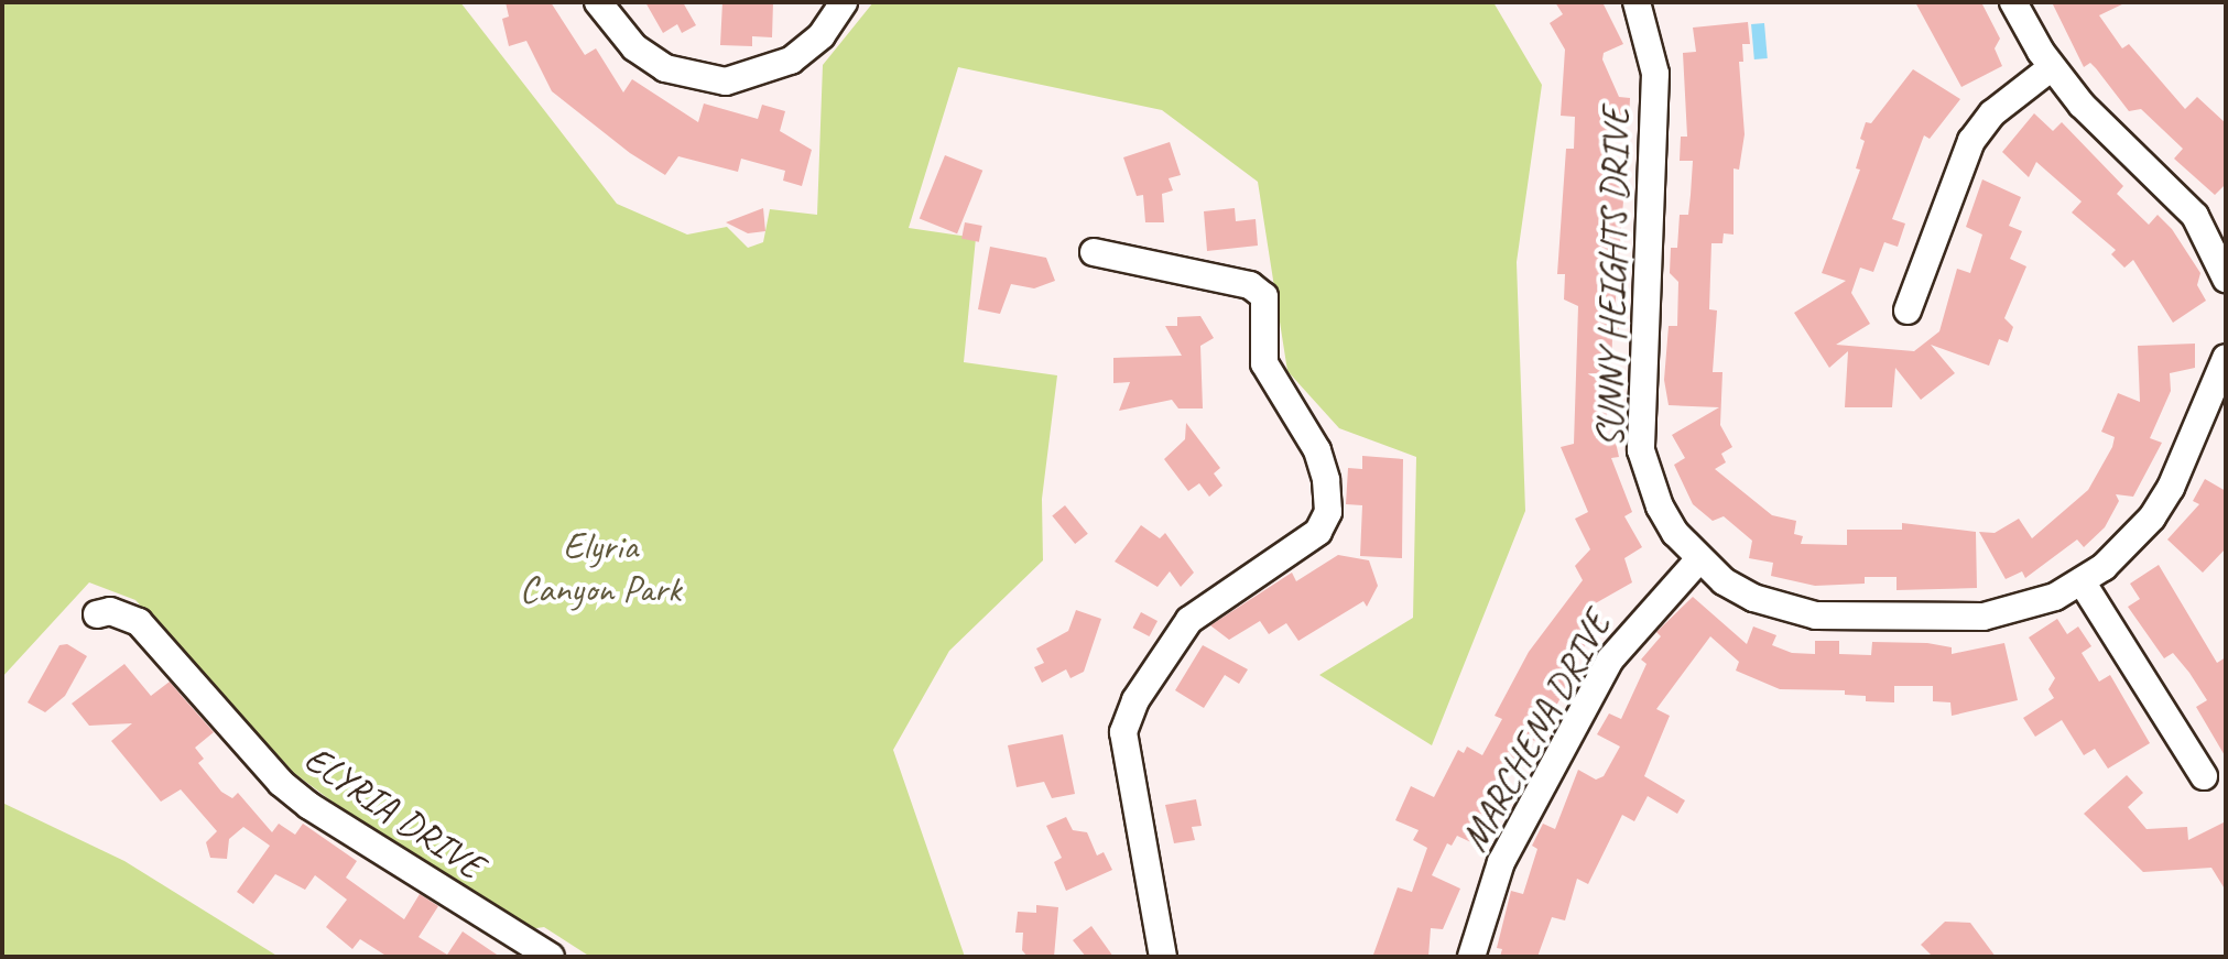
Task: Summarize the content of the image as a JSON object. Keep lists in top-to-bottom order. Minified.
{"streets":{"street":["SUNNY HEIGHTS DRIVE","MARCHENA DRIVE","ELYRIA DRIVE"]},"crossings":[["SUNNY HEIGHTS DRIVE","MARCHENA DRIVE"]],"parks":["Elyria Canyon Park"]}
